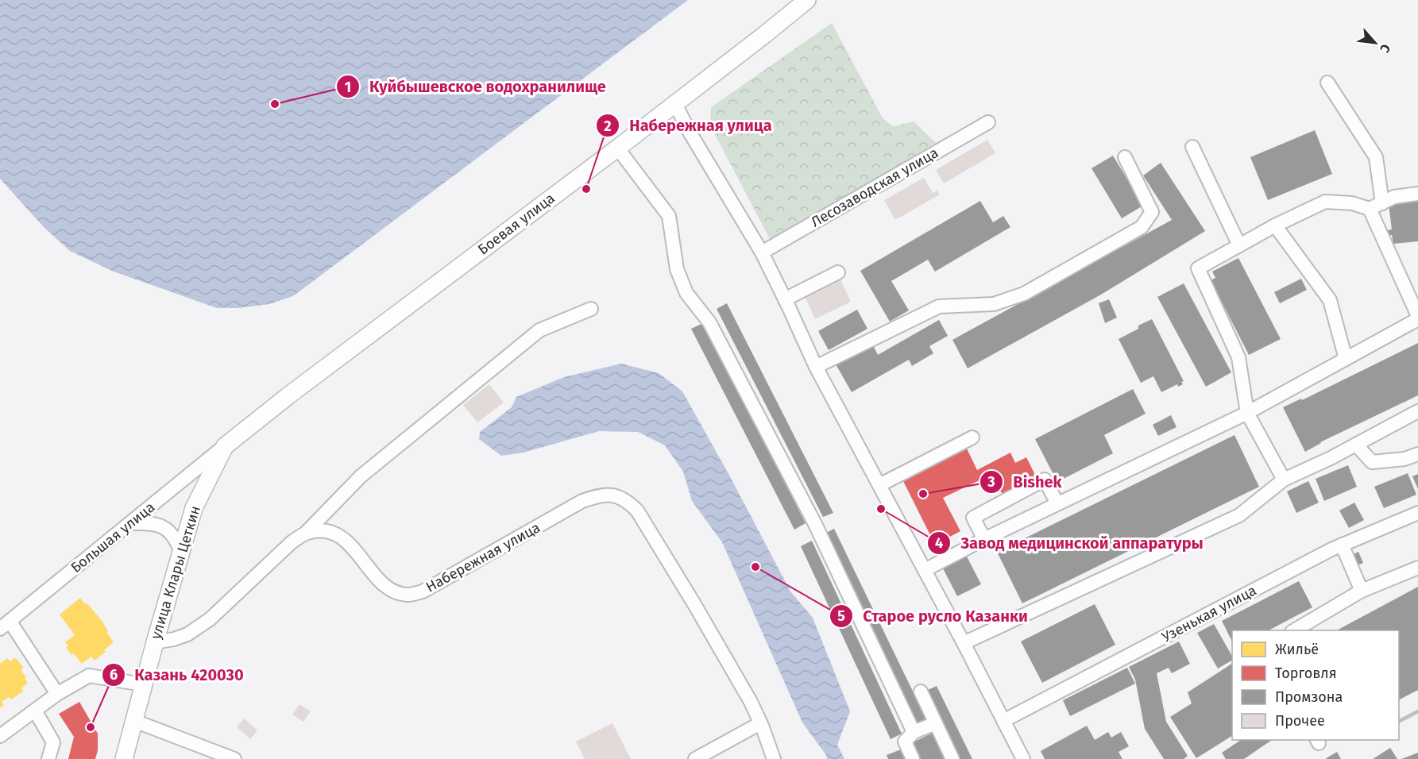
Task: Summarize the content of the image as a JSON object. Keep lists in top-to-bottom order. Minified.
{"streets":{"main road":["Боевая улица","улица Клары Цеткин"],"street":["Лесозаводская улица","Большая улица","Набережная улица","Узенькая улица"]},"crossings":[["Боевая улица","Большая улица"],["Боевая улица","улица Клары Цеткин"],["Большая улица","улица Клары Цеткин"]],"places":["Куйбышевское водохранилище","Набережная улица","Bishek","Завод медицинской аппаратуры","Старое русло Казанки","Казань 420030"],"legend":["Жильё","Торговля","Промзона","Прочее"],"north":"bottom right"}
